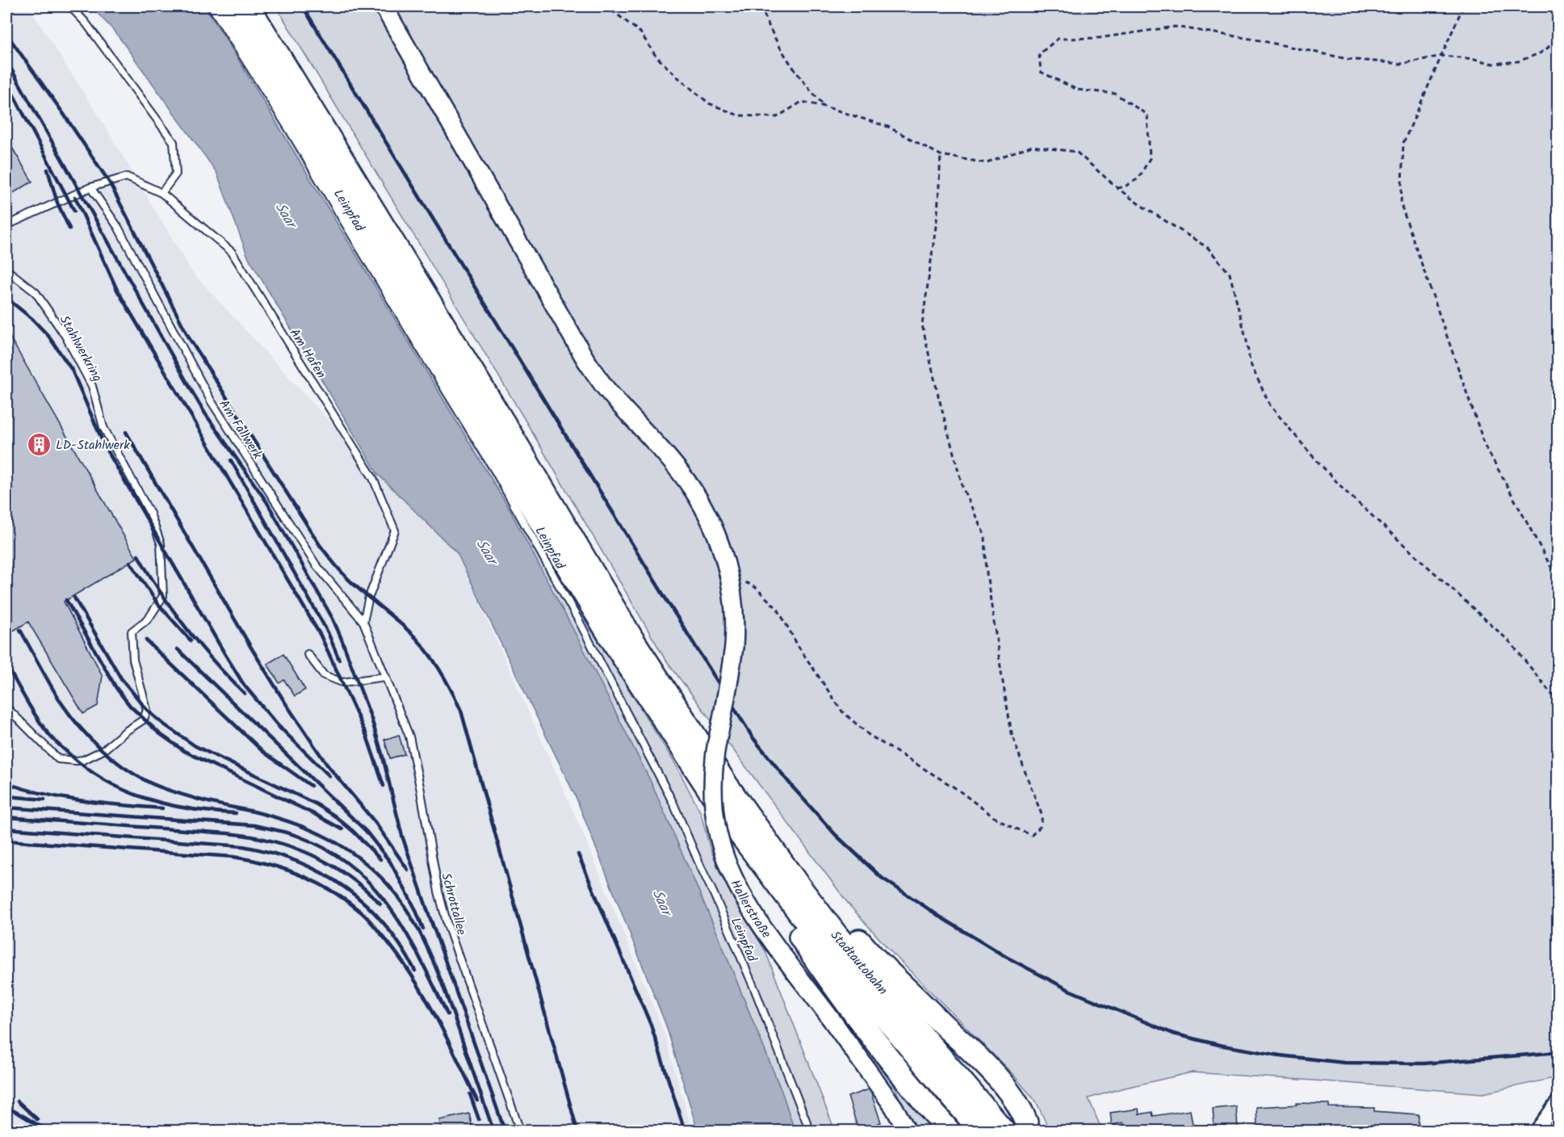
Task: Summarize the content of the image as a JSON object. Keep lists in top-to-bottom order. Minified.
{"streets":{"highway":["Stadtautobahn"],"street":["Hallerstraße"],"lane":["Leinpfad","Stahlwerkring","Am Hafen","Am Fallwerk","Schrottallee"]},"crossings":[["Am Hafen","Am Fallwerk"],["Am Fallwerk","Schrottallee"]],"water":["Saar"],"places":{"building":["LD-Stahlwerk"]}}
